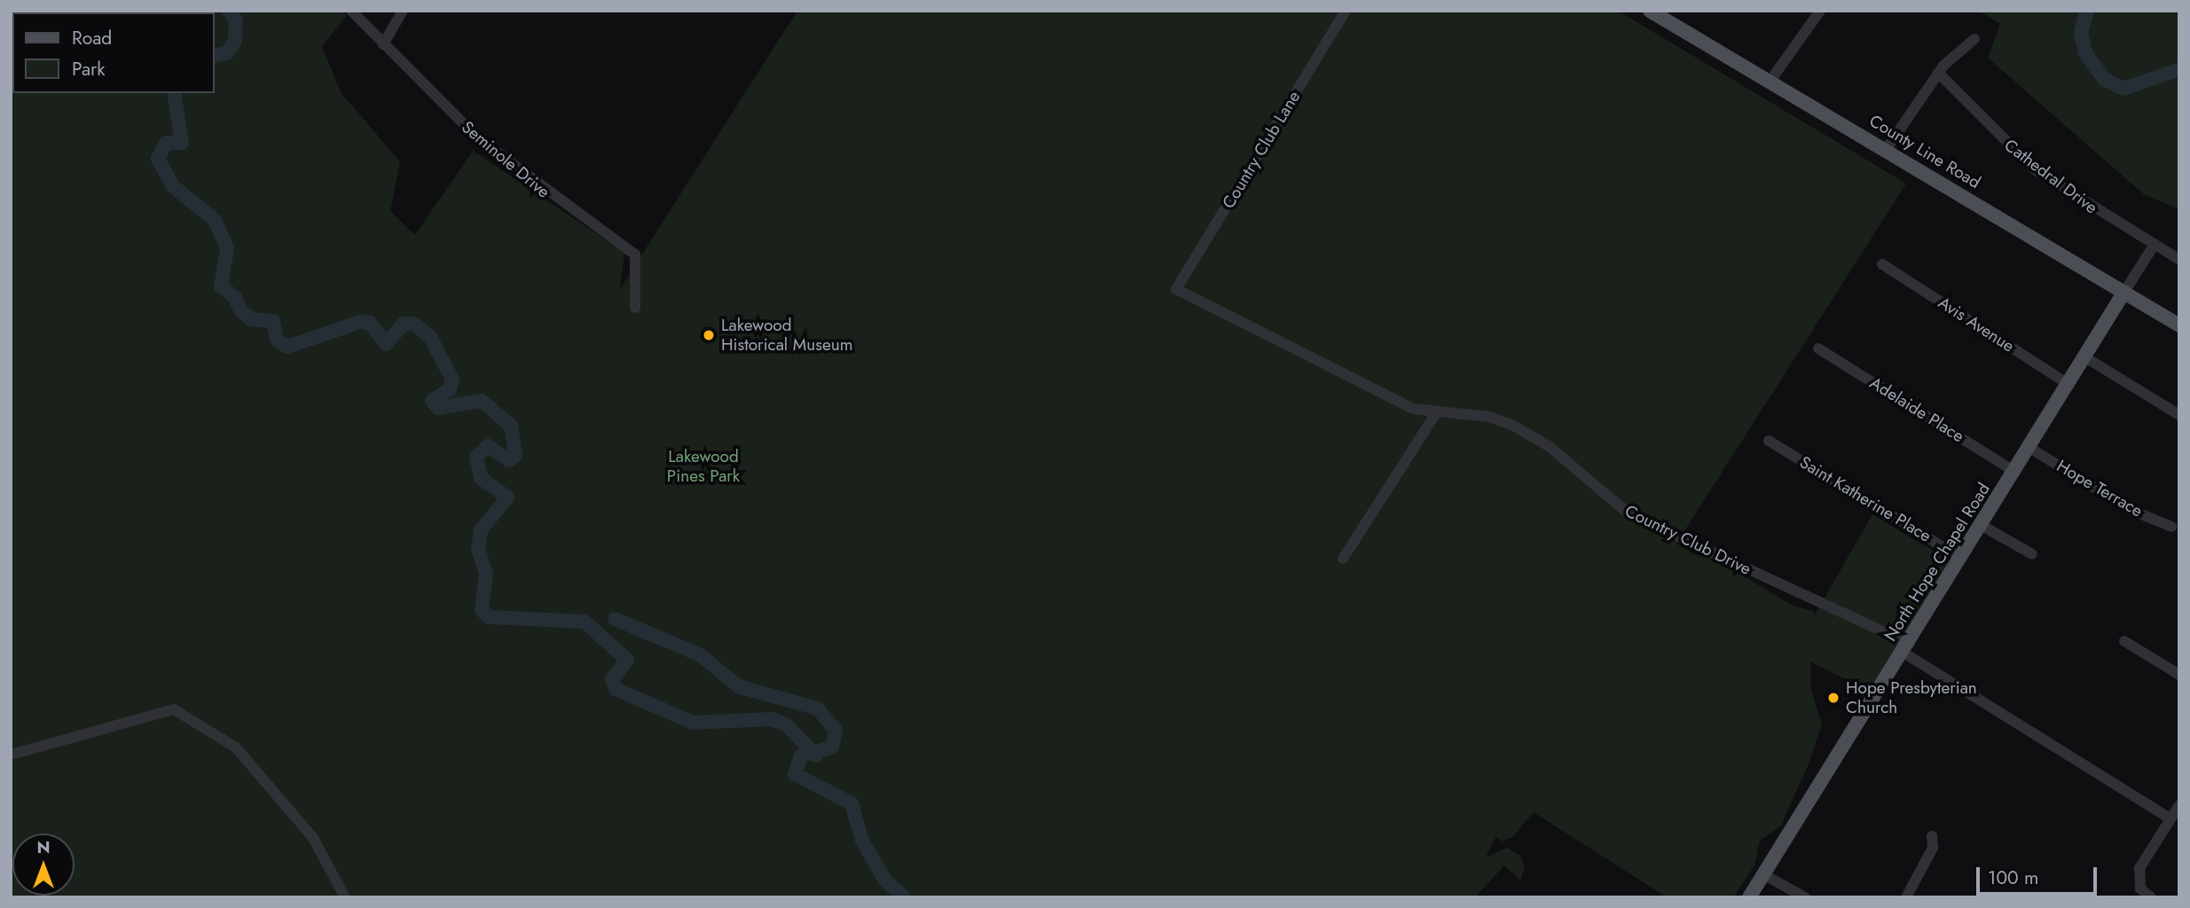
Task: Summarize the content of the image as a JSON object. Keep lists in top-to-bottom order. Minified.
{"streets":{"main road":["County Line Road","North Hope Chapel Road"],"street":["Country Club Lane","Seminole Drive","Cathedral Drive","Avis Avenue","Adelaide Place","Hope Terrace","Saint Katherine Place","Country Club Drive"]},"crossings":[["Country Club Lane","Country Club Drive"],["County Line Road","North Hope Chapel Road"],["Cathedral Drive","North Hope Chapel Road"],["Avis Avenue","North Hope Chapel Road"],["Adelaide Place","North Hope Chapel Road"],["Hope Terrace","North Hope Chapel Road"],["Saint Katherine Place","North Hope Chapel Road"],["Country Club Drive","North Hope Chapel Road"]],"parks":["Lakewood Pines Park"],"places":["Lakewood Historical Museum","Hope Presbyterian Church"],"legend":["Road","Park"],"scale_bar":"100 m","north":"top"}
